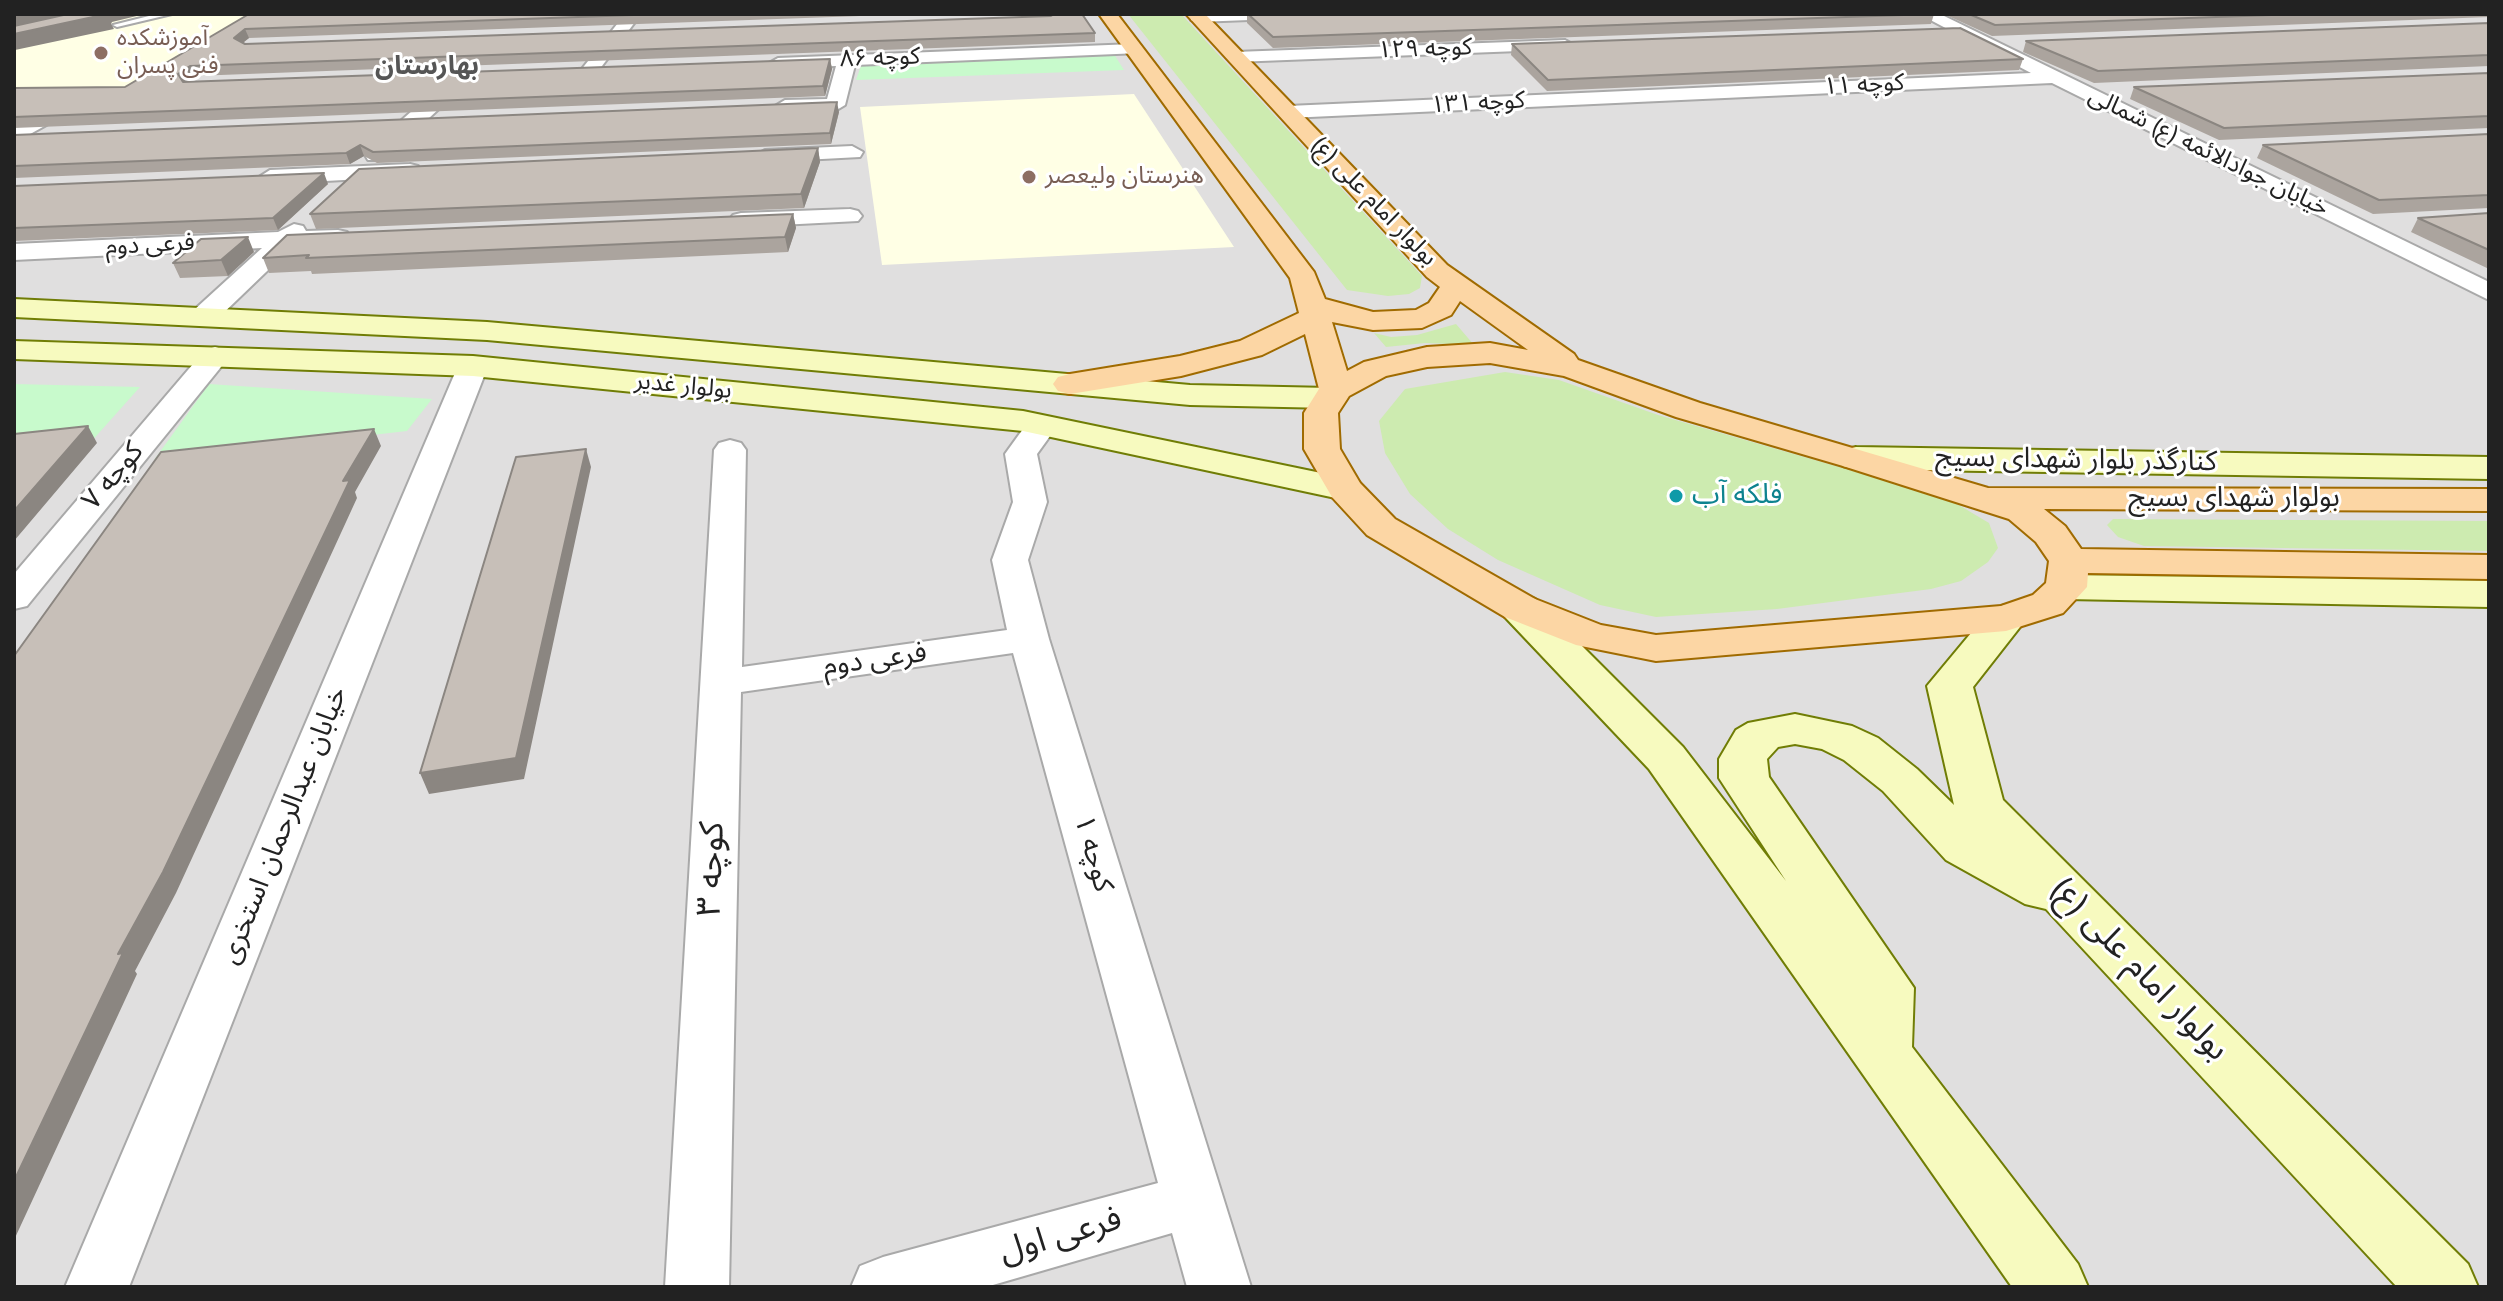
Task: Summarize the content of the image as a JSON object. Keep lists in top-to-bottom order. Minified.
{"streets":{"main road":["بولوار امام علی (ع)","بولوار شهدای بسیج"],"street":["کوچه ۱۲۹","کوچه ۸۶","کوچه ۱۱","کوچه ۱۳۱","خیابان جوادالائمه (ع) شمالی","فرعی دوم","بولوار غدیر","کنارگذر بلوار شهدای بسیج","کوچه ۷","خیابان عبدالرحمان استخری","کوچه ۱","کوچه ۳","فرعی اول"]},"crossings":[["کوچه ۱۲۹","بولوار امام علی (ع)"],["کوچه ۱۱","کوچه ۱۳۱"],["کوچه ۱۱","خیابان جوادالائمه (ع) شمالی"],["کوچه ۱۳۱","بولوار امام علی (ع)"],["فرعی دوم","کوچه ۱"],["فرعی دوم","کوچه ۳"],["بولوار غدیر","کوچه ۷"],["بولوار غدیر","خیابان عبدالرحمان استخری"],["بولوار غدیر","کوچه ۱"],["کوچه ۱","فرعی اول"]],"districts":["بهارستان"],"places":["آموزشکده فنی پسران","هنرستان ولیعصر","فلکه آب"]}
